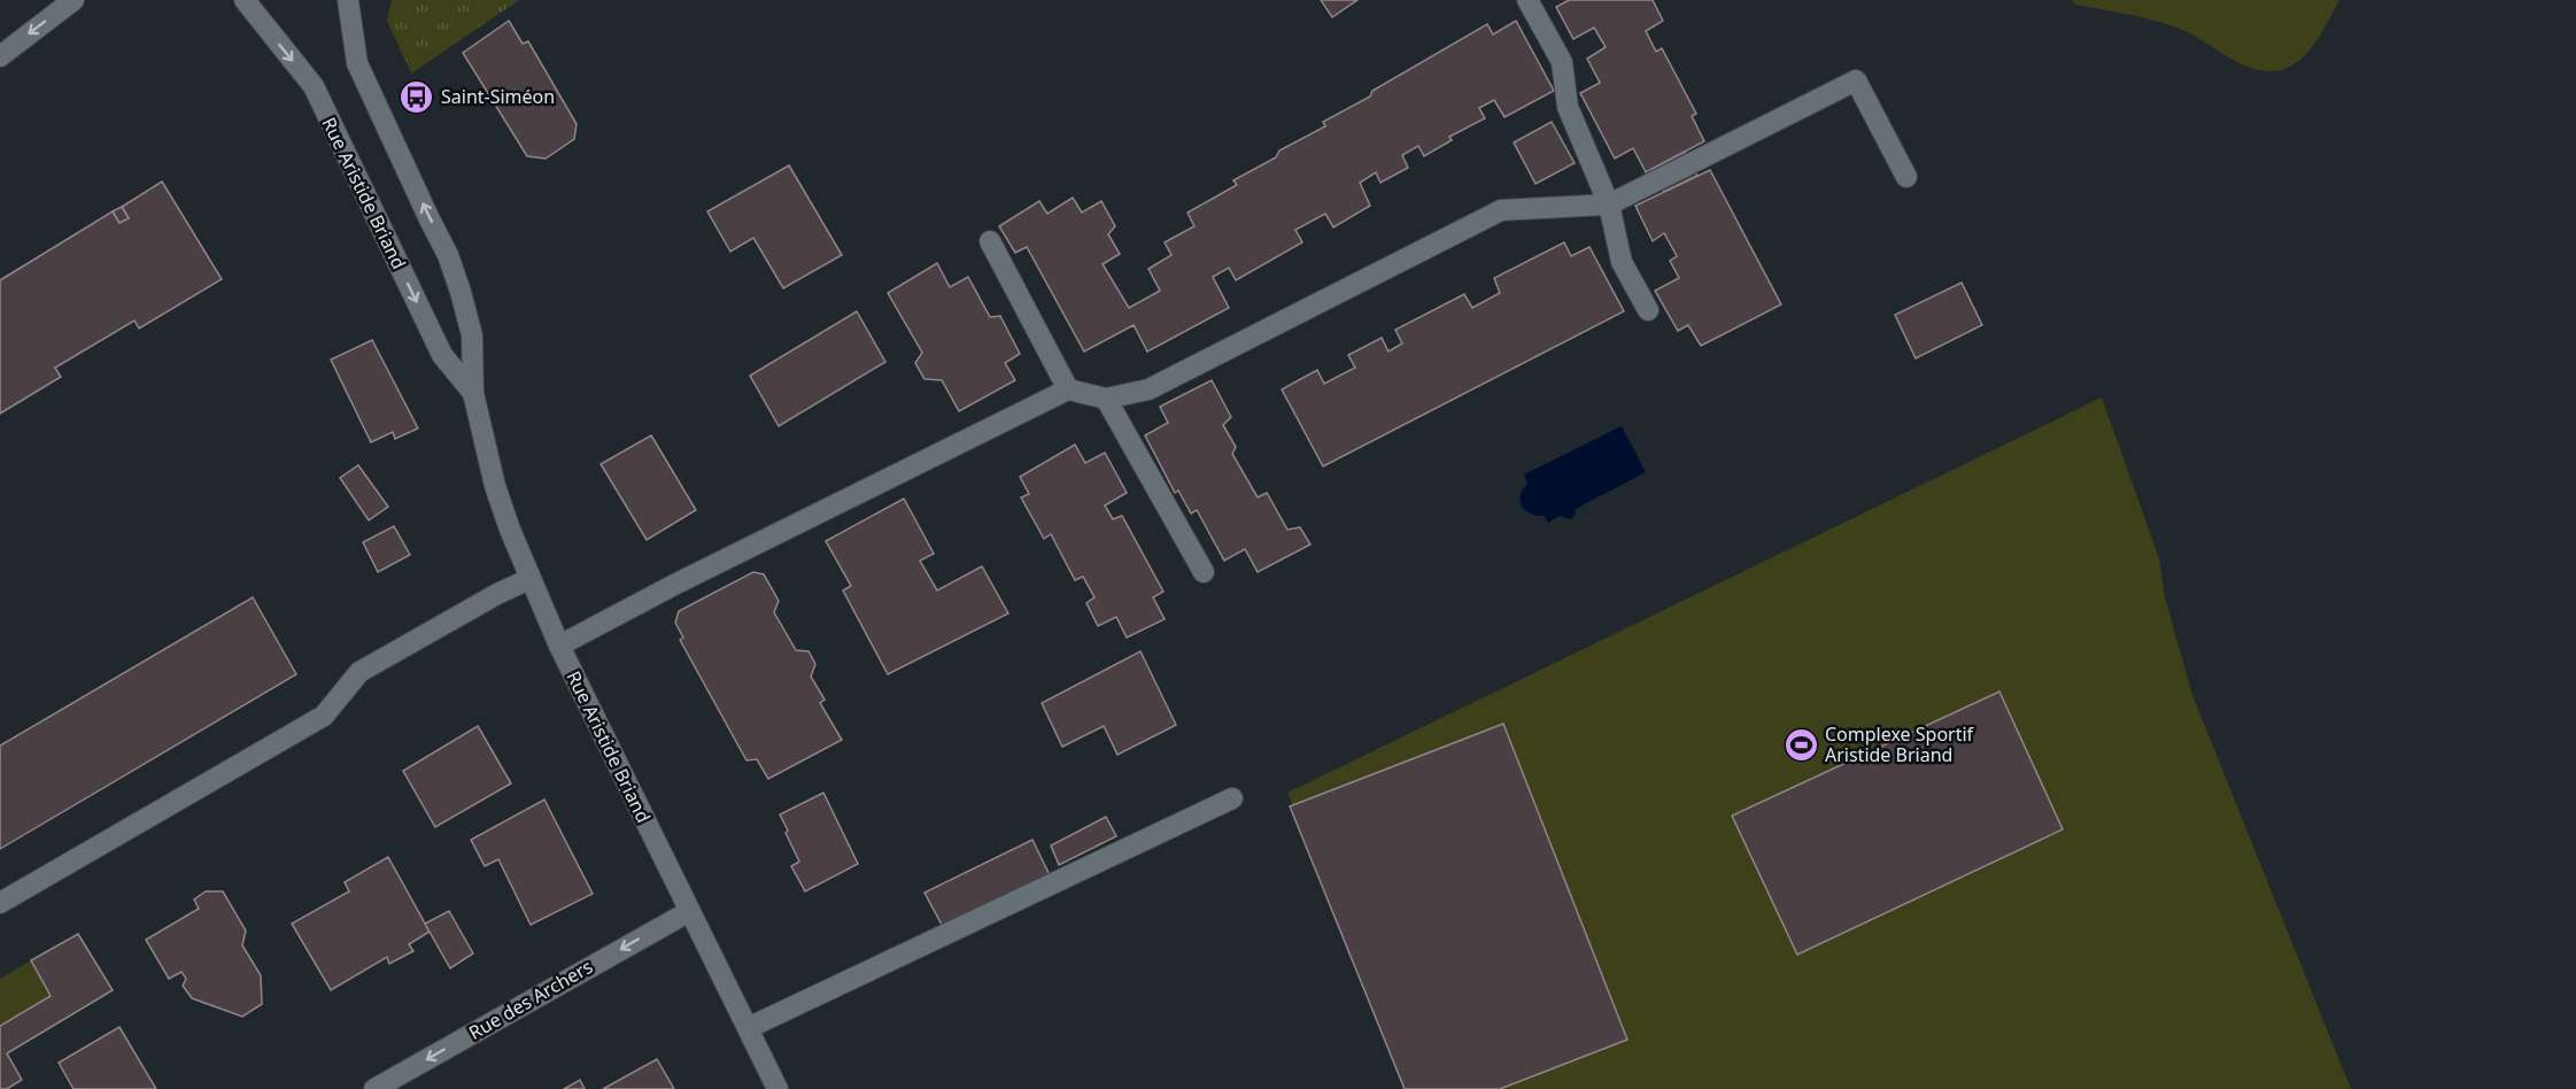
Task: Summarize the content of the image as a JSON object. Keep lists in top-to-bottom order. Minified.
{"streets":{"main road":["Rue Aristide Briand","Rue des Archers"]},"crossings":[["Rue Aristide Briand","Rue des Archers"]],"one_way":["Rue des Archers"],"places":{"bus stop":["Saint-Siméon"],"sports":["Complexe Sportif Aristide Briand"]}}
